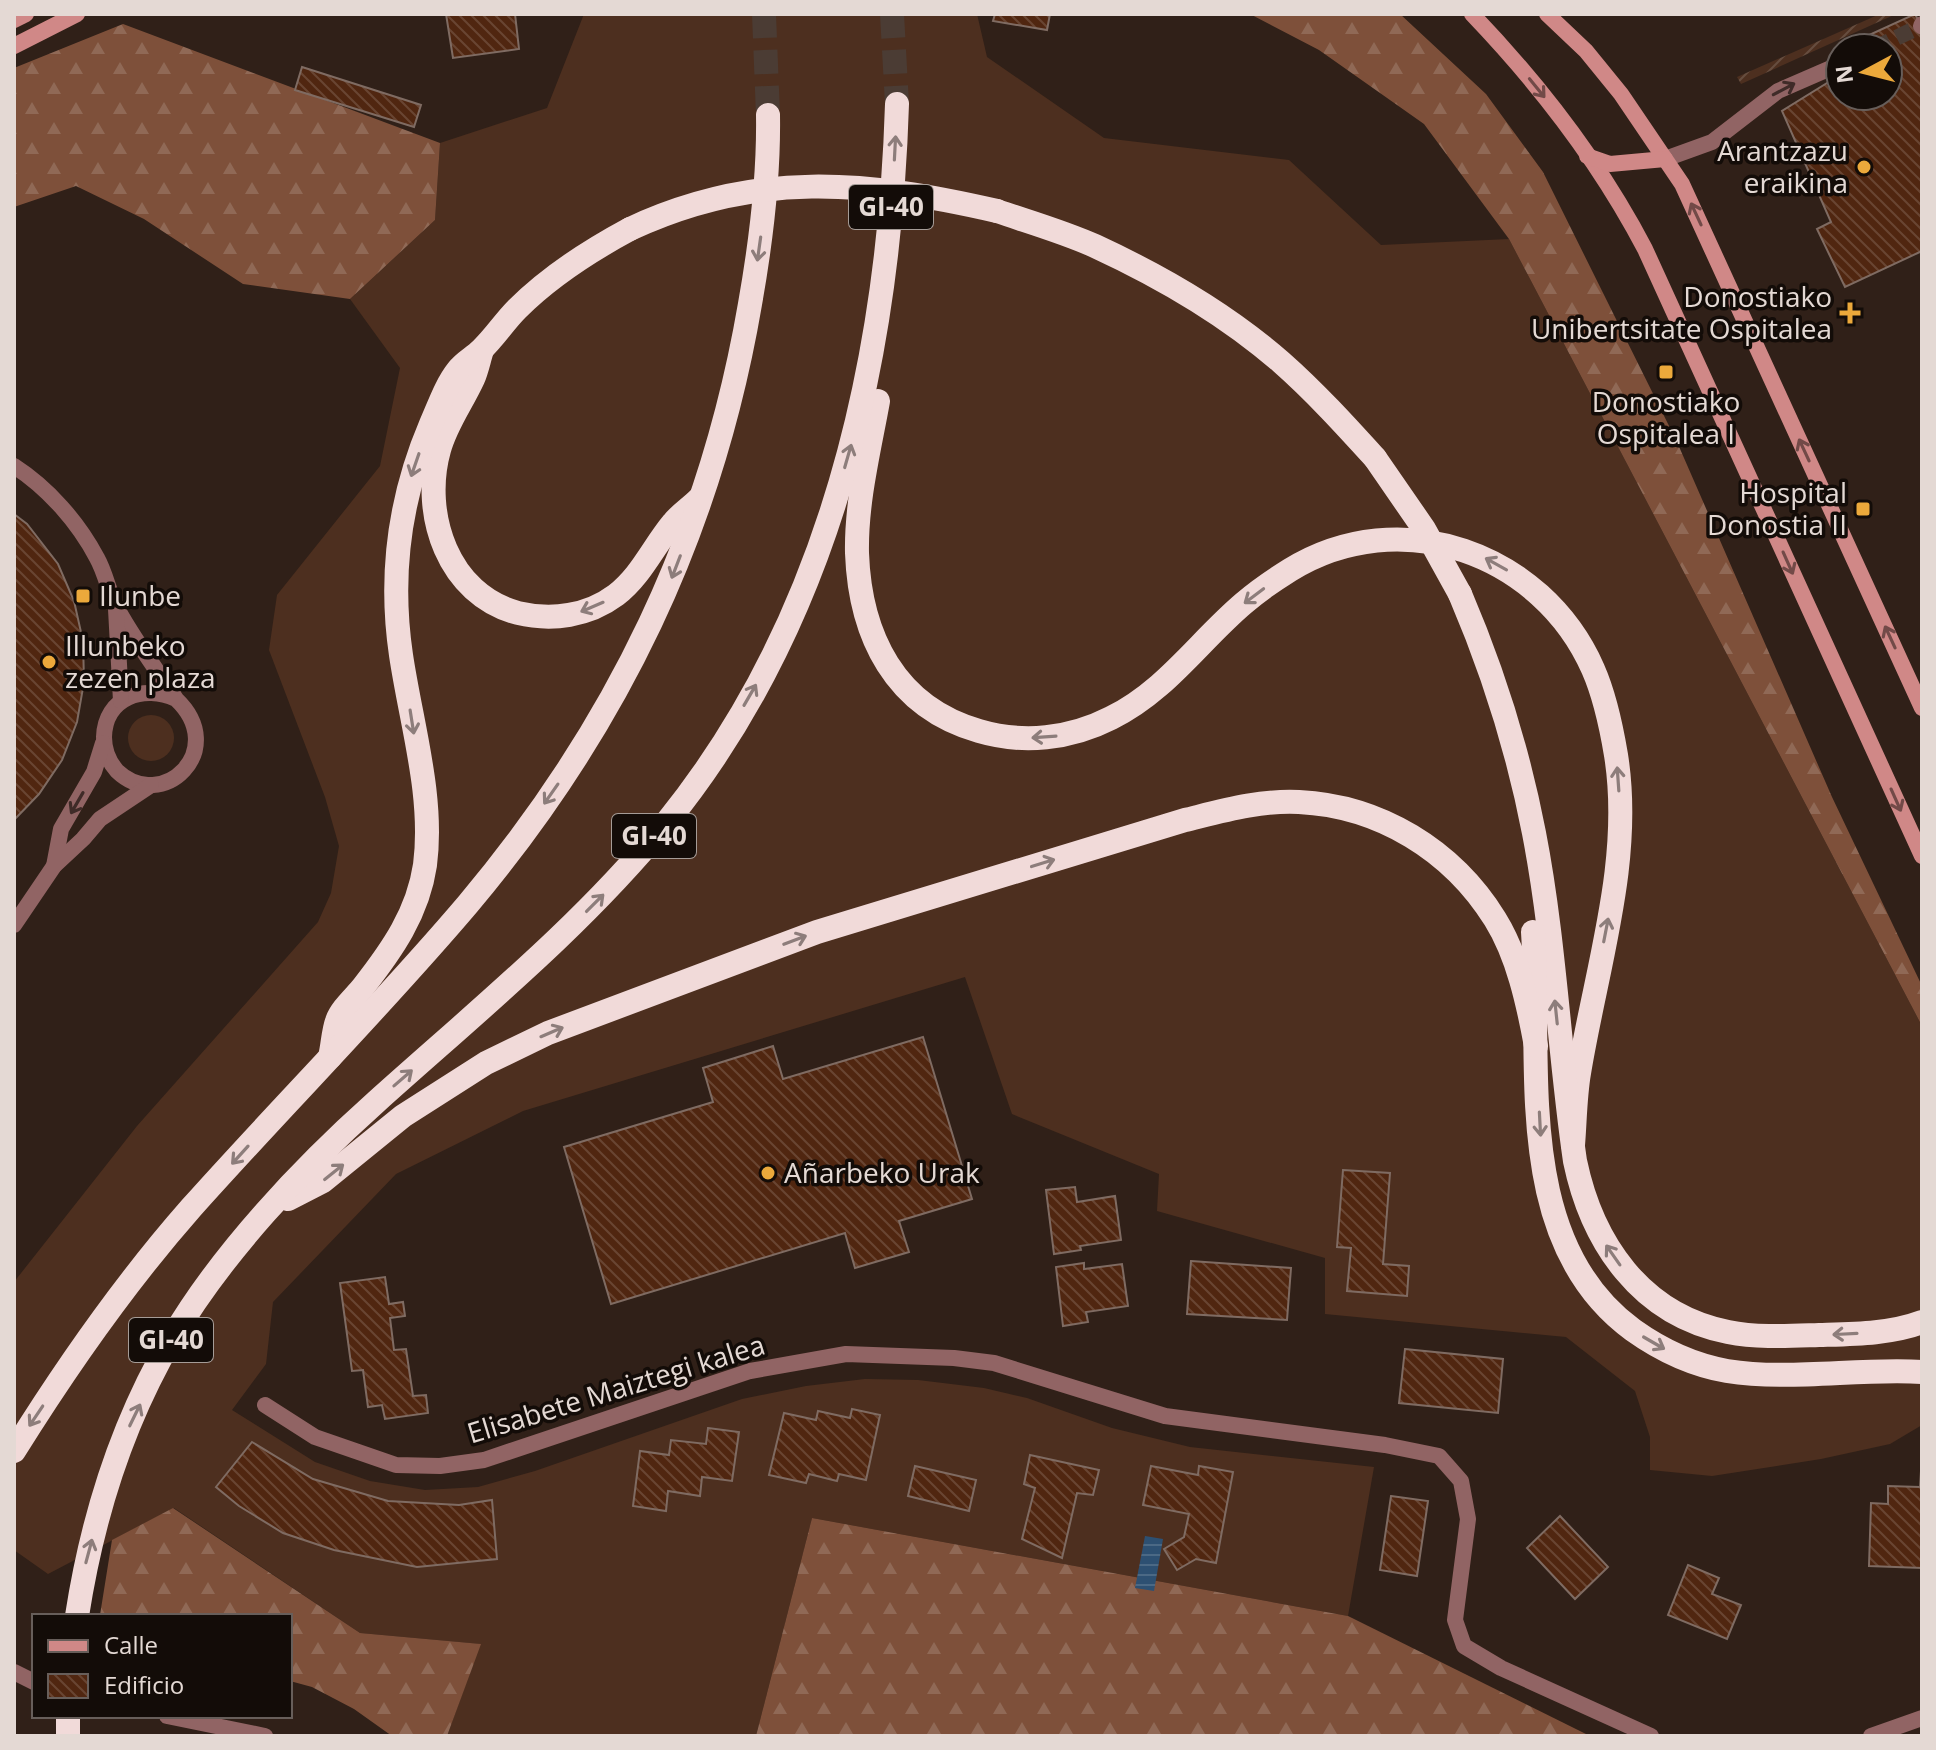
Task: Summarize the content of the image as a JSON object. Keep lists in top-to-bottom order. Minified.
{"streets":{"highway":["GI-40"],"street":["Elisabete Maiztegi kalea"]},"places":{"other":["Arantzazu eraikina","Illunbeko zezen plaza","Añarbeko Urak"],"health":["Donostiako Unibertsitate Ospitalea"],"transit":["Donostiako Ospitalea I","Hospital Donostia II","Ilunbe"]},"legend":["Calle","Edificio"],"north":"left"}
